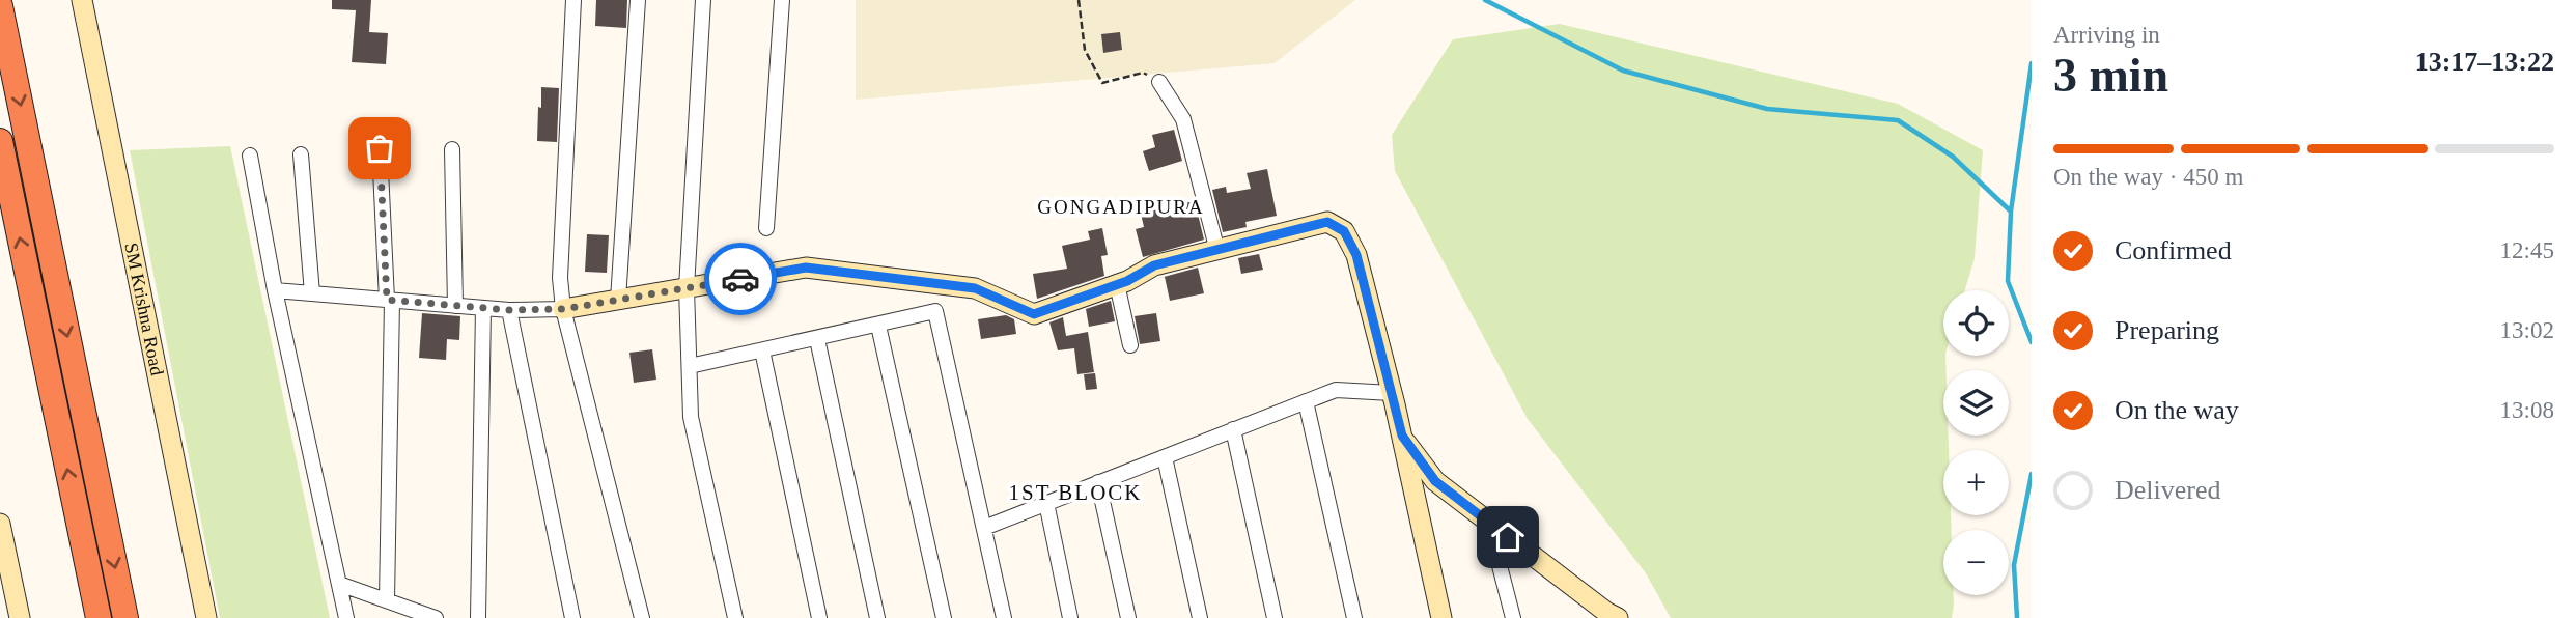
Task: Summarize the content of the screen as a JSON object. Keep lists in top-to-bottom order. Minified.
{"streets":{"street":["SM Krishna Road"]},"districts":["GONGADIPURA","1ST BLOCK"],"page":{"heading":["3 min","Arriving in","13:17–13:22"],"bar":"On the way · 450 m","list":[["Confirmed","12:45"],["Preparing","13:02"],["On the way","13:08"],"Delivered"],"map_buttons":["+","−"]}}
